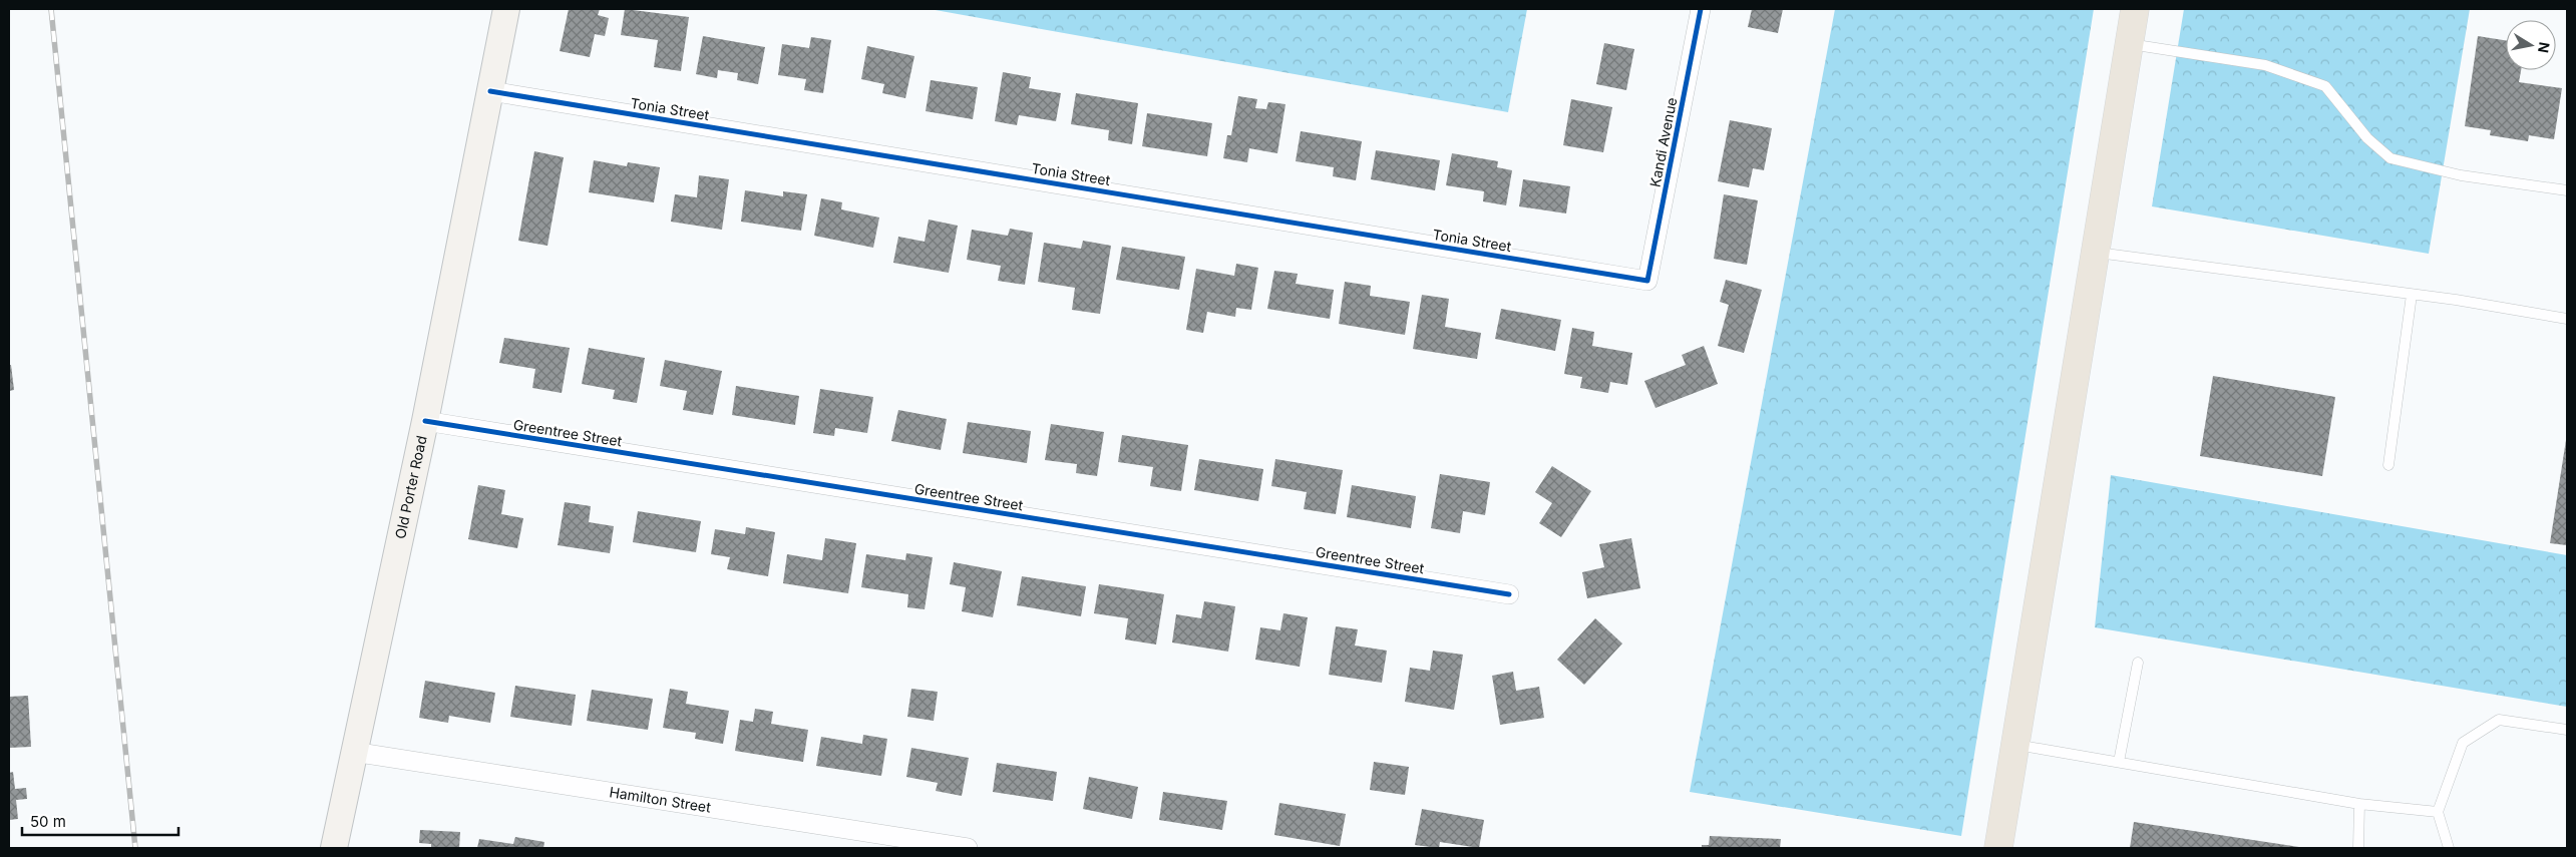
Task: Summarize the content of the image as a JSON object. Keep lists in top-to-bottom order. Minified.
{"streets":{"street":["Tonia Street","Kandi Avenue","Greentree Street","Old Porter Road","Hamilton Street"]},"crossings":[["Tonia Street","Kandi Avenue"],["Tonia Street","Old Porter Road"],["Greentree Street","Old Porter Road"],["Old Porter Road","Hamilton Street"]],"scale_bar":"50 m","north":"right"}
